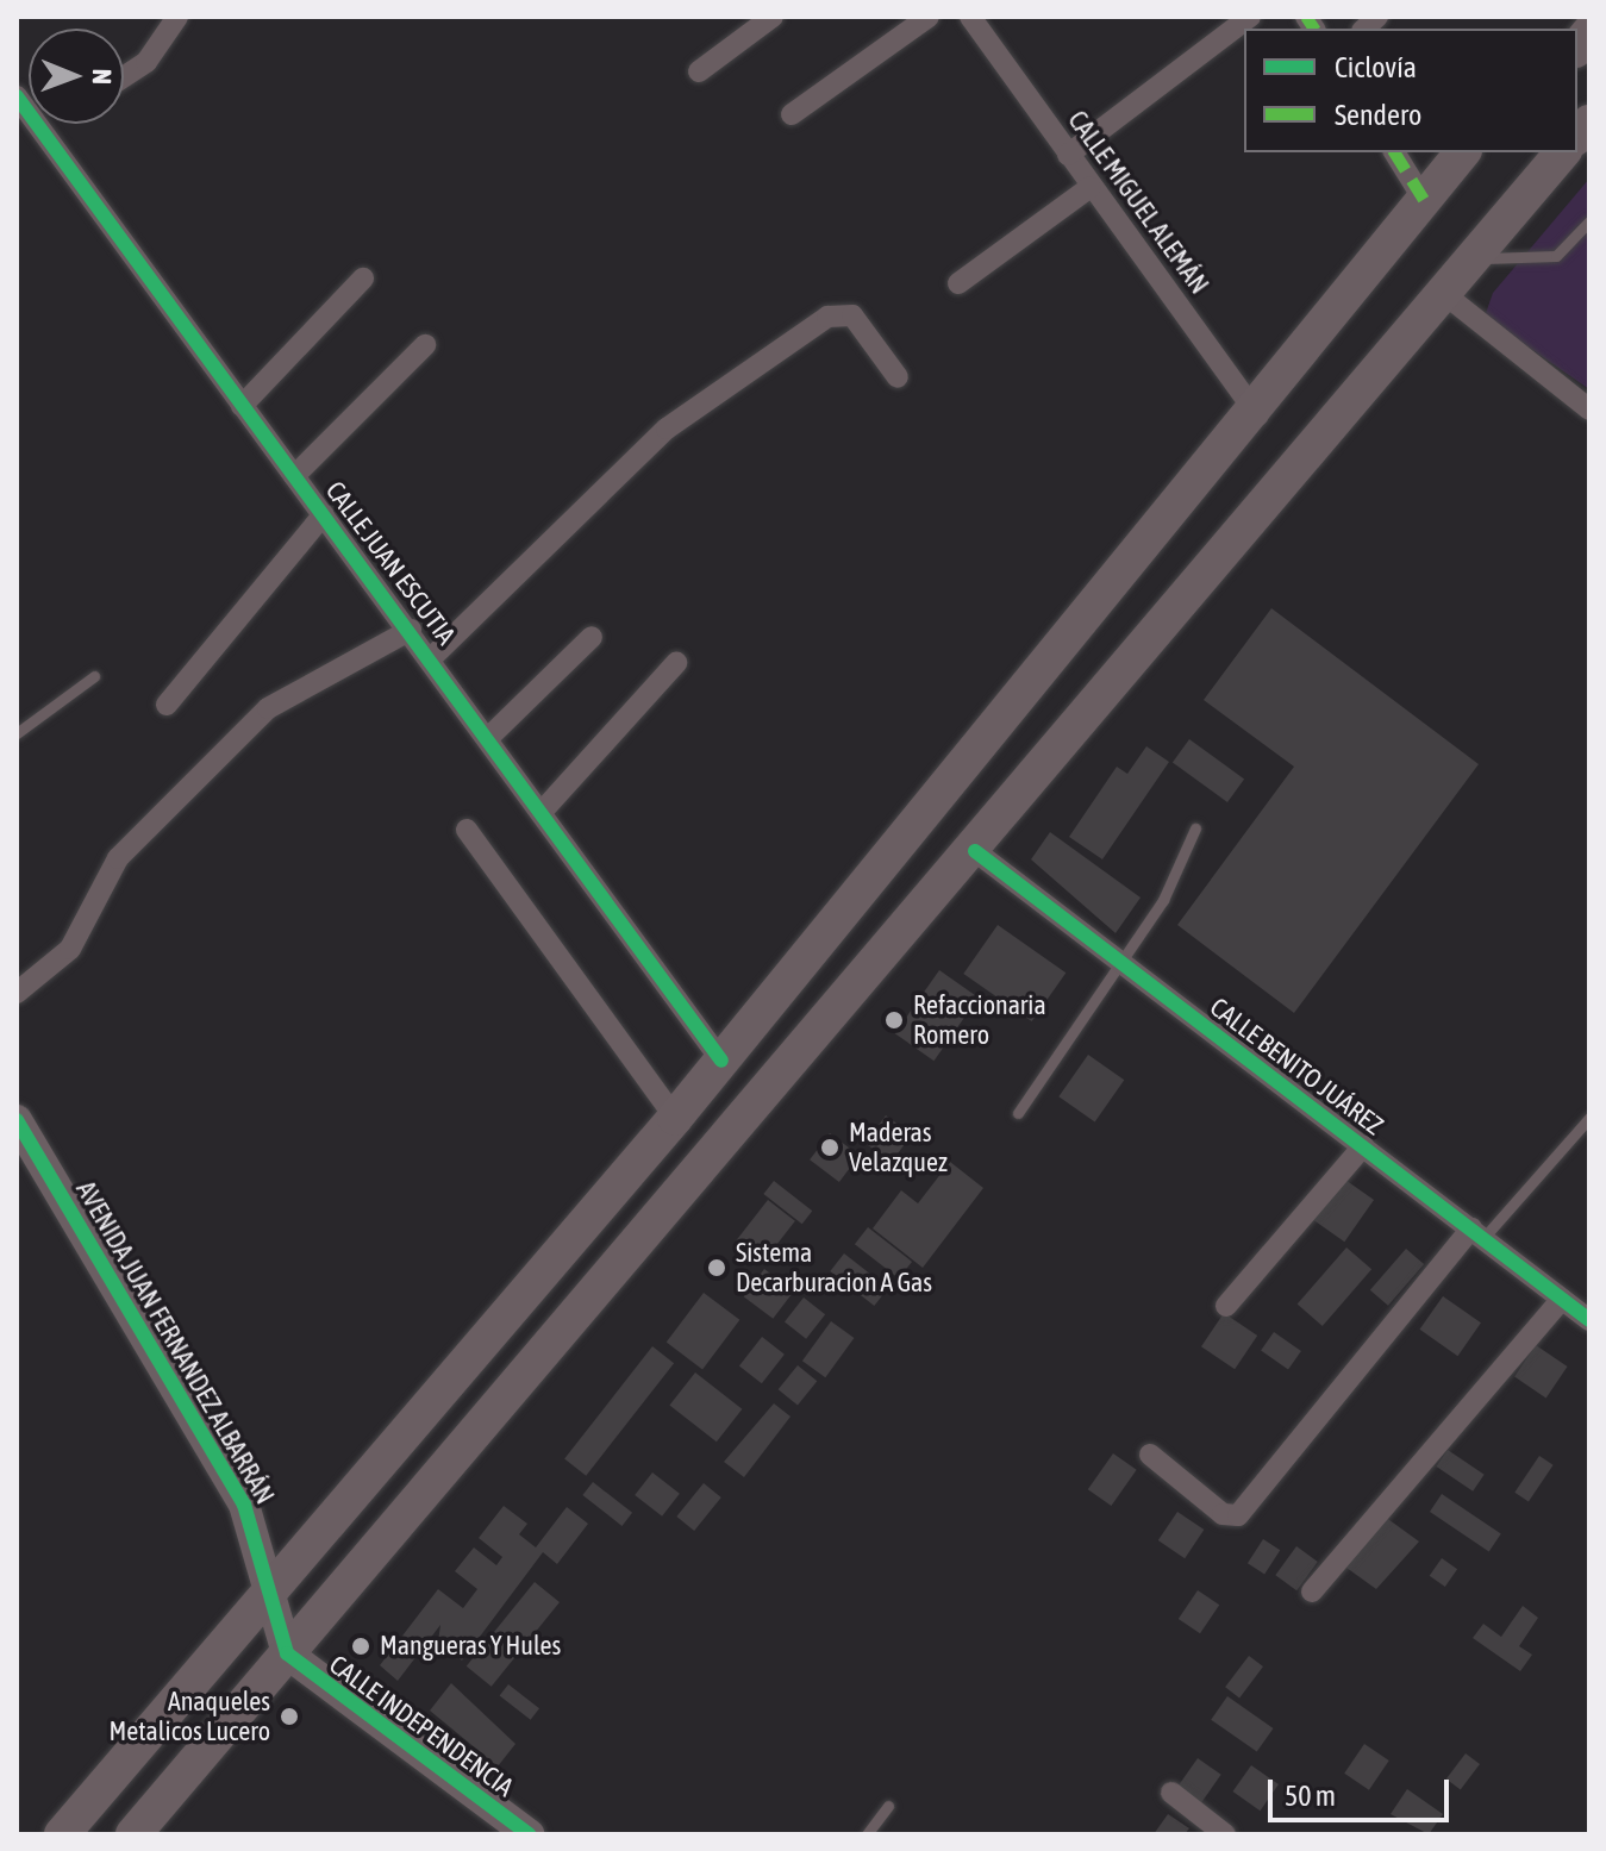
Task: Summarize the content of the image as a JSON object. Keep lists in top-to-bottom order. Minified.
{"streets":{"street":["CALLE MIGUEL ALEMÁN","CALLE JUAN ESCUTIA","CALLE BENITO JUÁREZ","AVENIDA JUAN FERNANDEZ ALBARRÁN","CALLE INDEPENDENCIA"]},"crossings":[["AVENIDA JUAN FERNANDEZ ALBARRÁN","CALLE INDEPENDENCIA"]],"places":["Refaccionaria Romero","Maderas Velazquez","Sistema Decarburacion A Gas","Mangueras Y Hules","Anaqueles Metalicos Lucero"],"legend":["Ciclovía","Sendero"],"scale_bar":"50 m","north":"right"}
